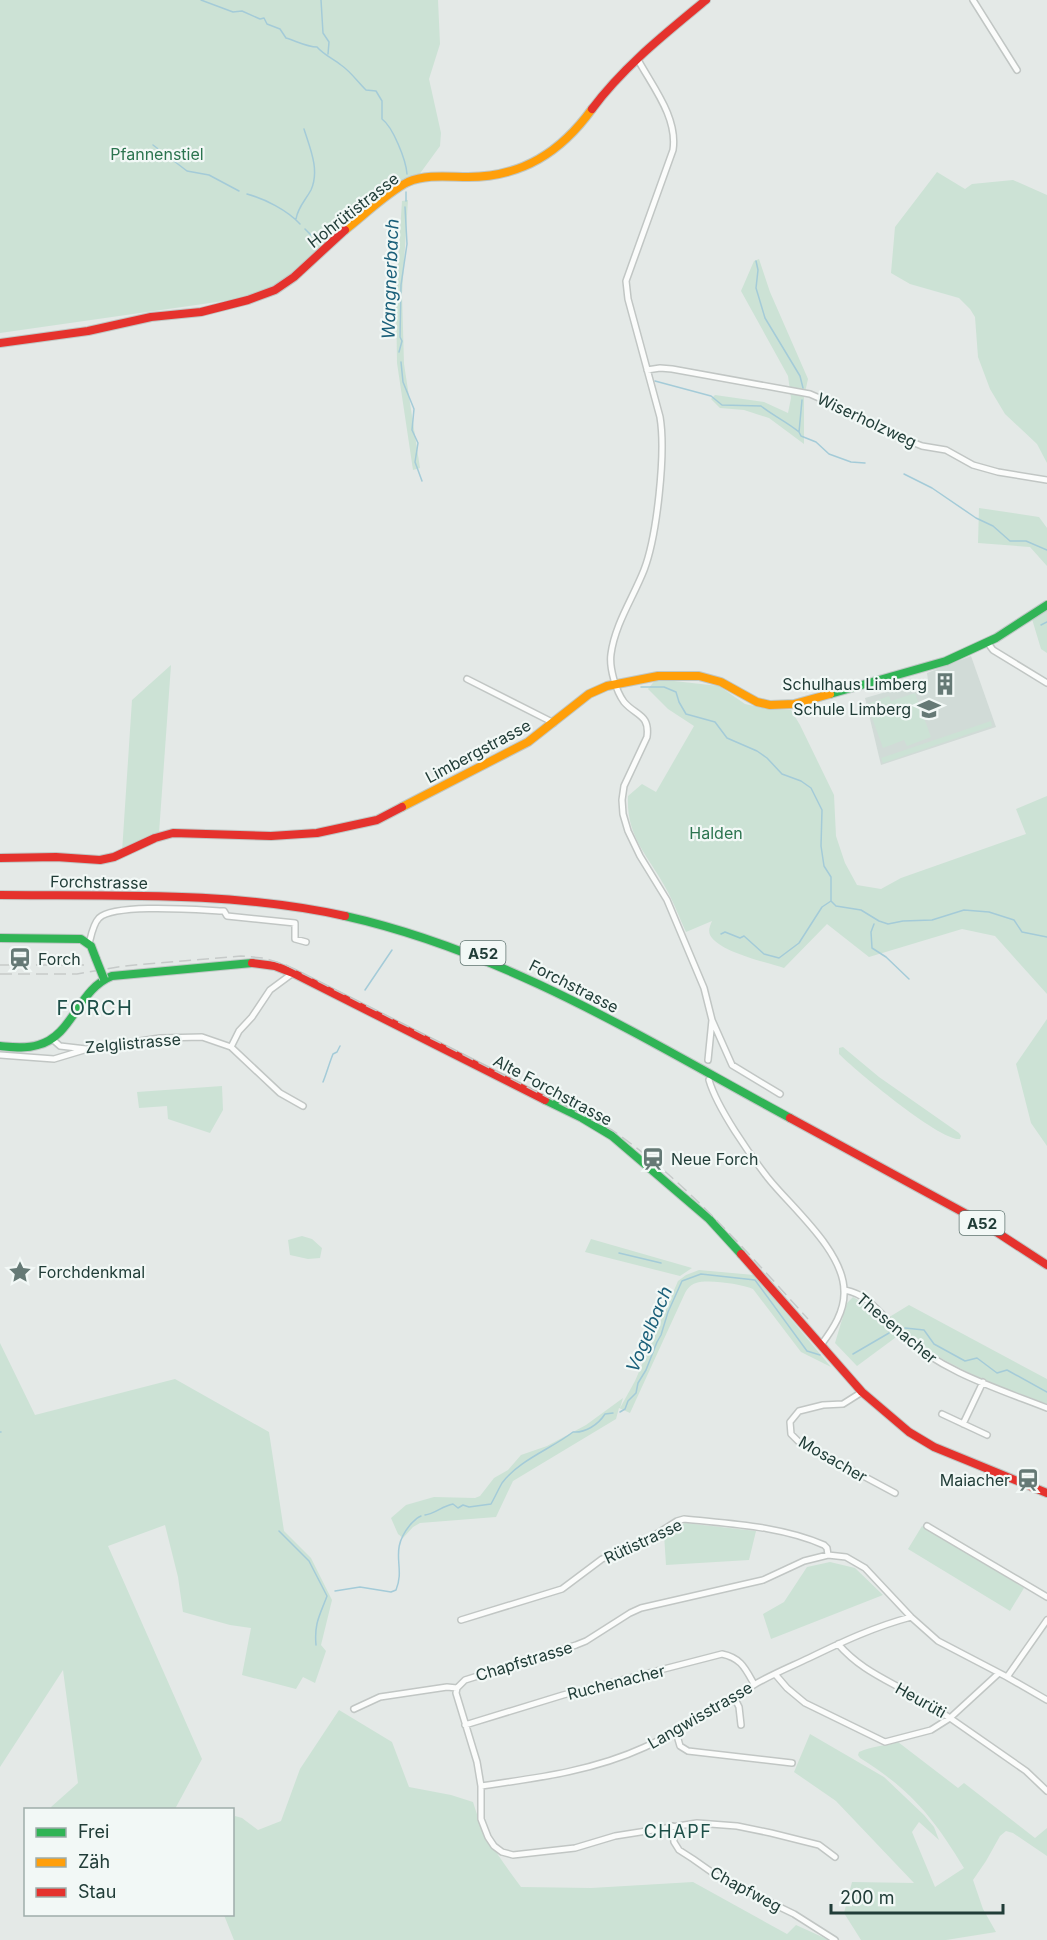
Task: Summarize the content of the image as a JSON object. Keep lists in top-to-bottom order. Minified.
{"streets":{"main road":["Hohrütistrasse","Limbergstrasse","Forchstrasse","A52","Alte Forchstrasse"],"street":["Wiserholzweg","Zelglistrasse","Thesenacher","Mosacher","Rütistrasse","Chapfstrasse","Ruchenacher","Heurüti","Langwisstrasse","Chapfweg"]},"crossings":[["Alte Forchstrasse","Mosacher"],["Rütistrasse","Chapfstrasse"],["Chapfstrasse","Ruchenacher"],["Chapfstrasse","Langwisstrasse"],["Chapfstrasse","Chapfweg"],["Ruchenacher","Langwisstrasse"],["Heurüti","Langwisstrasse"]],"districts":["FORCH","CHAPF"],"water":["Wangnerbach","Vogelbach"],"parks":["Pfannenstiel","Halden"],"places":{"building":["Schulhaus Limberg"],"school or university":["Schule Limberg"],"station":["Forch","Neue Forch","Maiacher"],"place":["Forchdenkmal"]},"legend":["Frei","Zäh","Stau"],"scale_bar":"200 m"}
